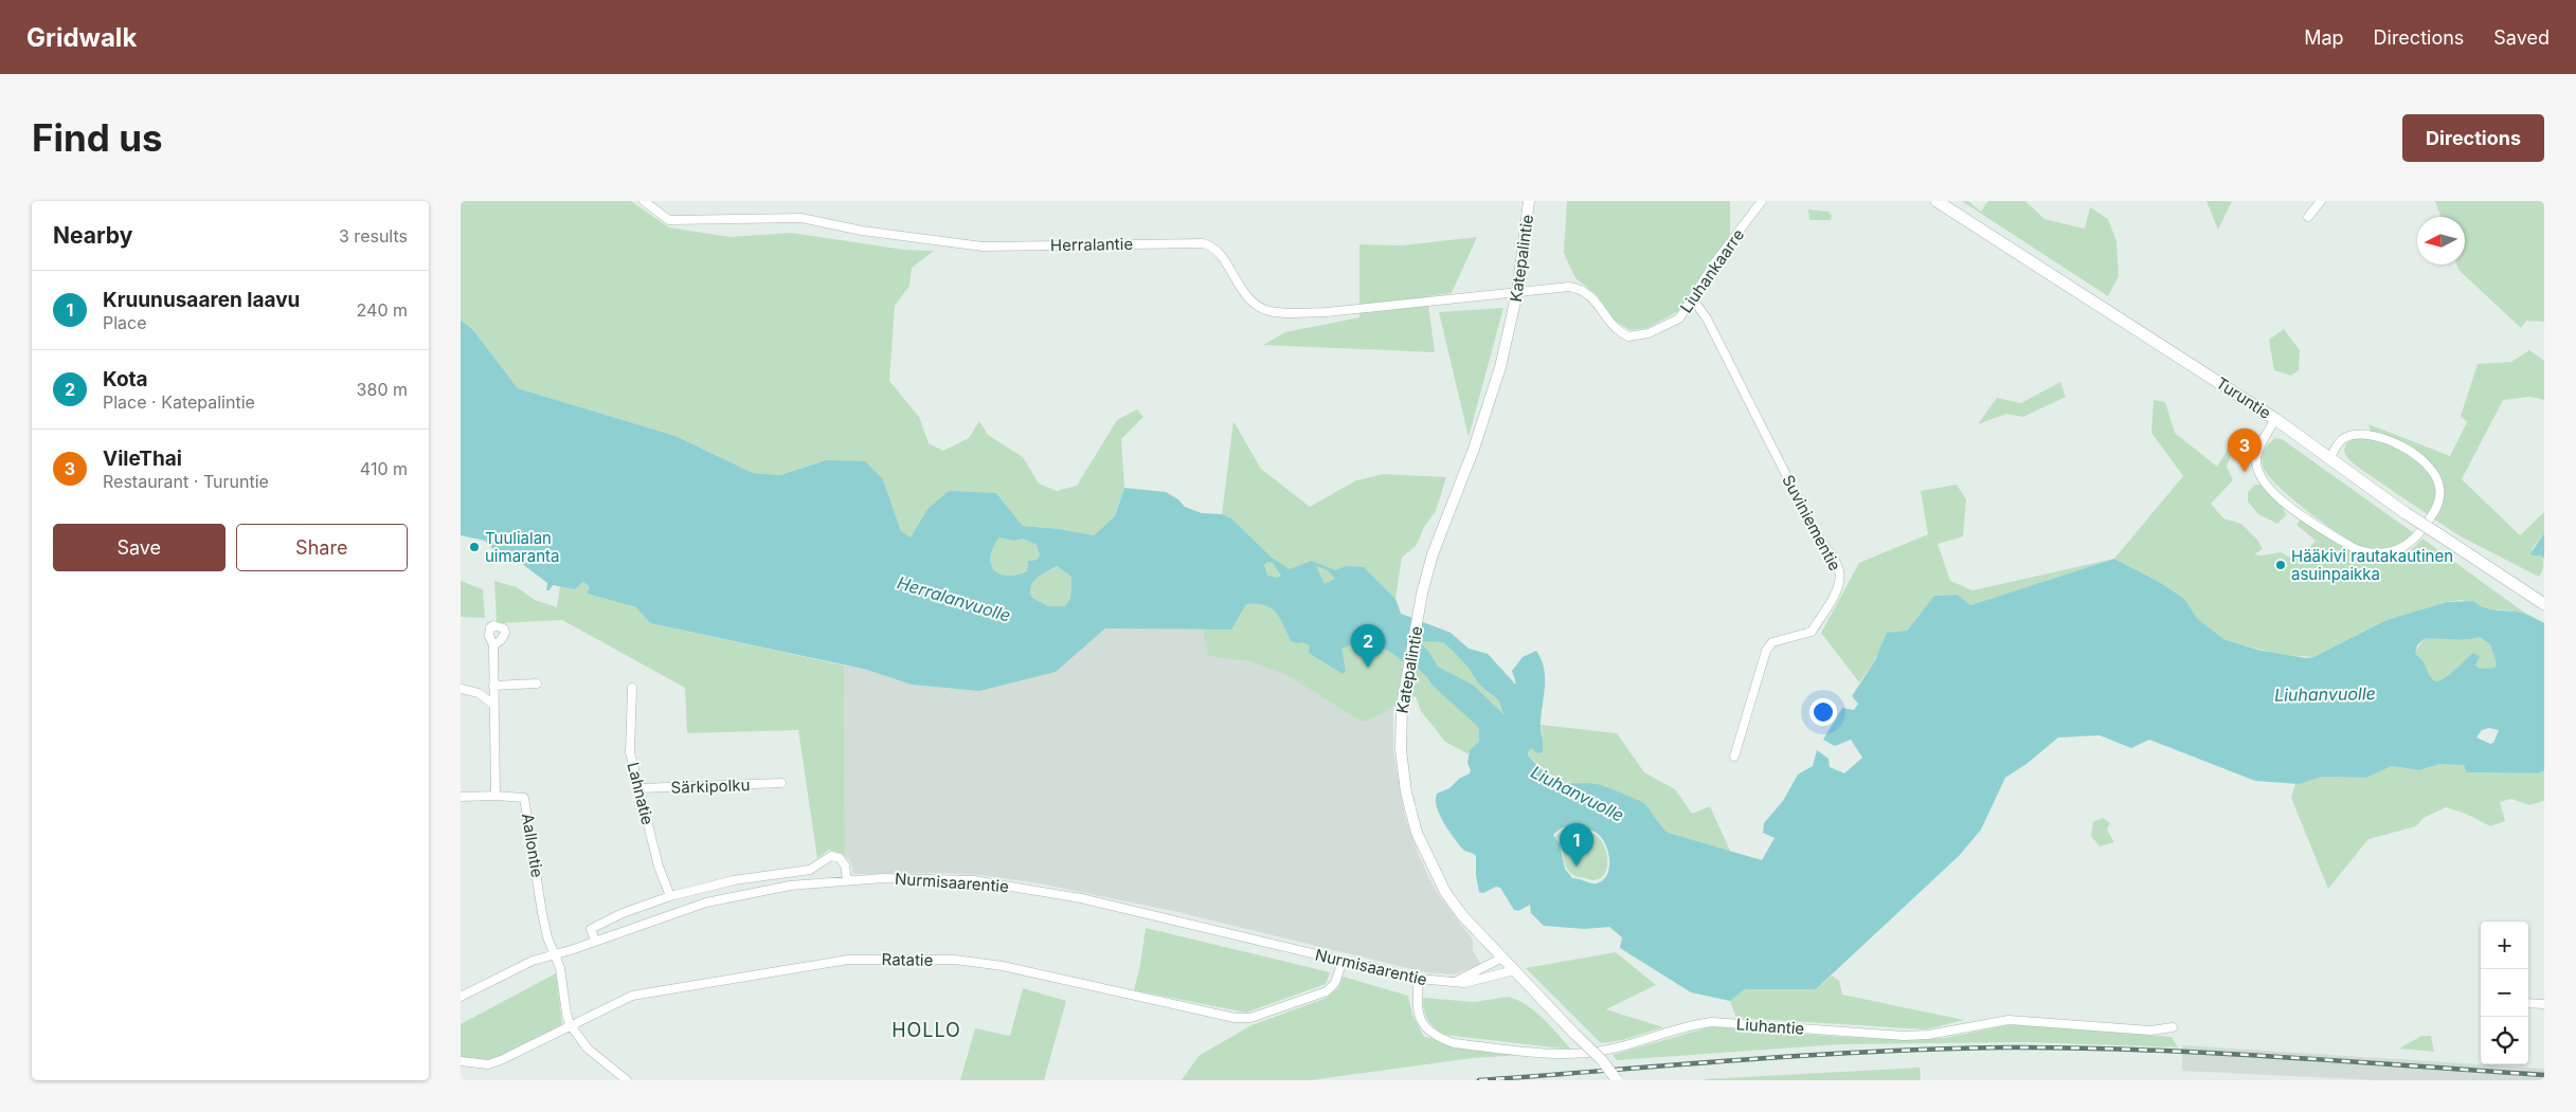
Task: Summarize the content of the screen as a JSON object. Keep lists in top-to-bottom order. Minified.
{"streets":{"main road":["Turuntie"],"street":["Herralantie","Katepalintie","Liuhankaarre","Suviniementie","Särkipolku","Lahnatie","Aallontie","Nurmisaarentie","Ratatie","Liuhantie"]},"crossings":[["Herralantie","Katepalintie"],["Herralantie","Liuhankaarre"],["Katepalintie","Liuhankaarre"],["Katepalintie","Nurmisaarentie"],["Liuhankaarre","Suviniementie"],["Särkipolku","Lahnatie"],["Aallontie","Nurmisaarentie"],["Nurmisaarentie","Ratatie"],["Nurmisaarentie","Liuhantie"]],"districts":["HOLLO"],"water":["Herralanvuolle","Liuhanvuolle"],"places":["Tuulialan uimaranta","Hääkivi rautakautinen asuinpaikka"],"north":"left","page":{"header":"Gridwalk","nav":["Map","Directions","Saved"],"buttons":["Directions",["Save","Share"]],"title":"Find us","heading":["Nearby","3 results"],"list":[{"mark":"1","name":"Kruunusaaren laavu","note":"Place","value":"240 m"},{"mark":"2","name":"Kota","note":"Place · Katepalintie","value":"380 m"},{"mark":"3","name":"VileThai","note":"Restaurant · Turuntie","value":"410 m"}],"pins":["3","2","1"],"map_buttons":["+","−"]}}
